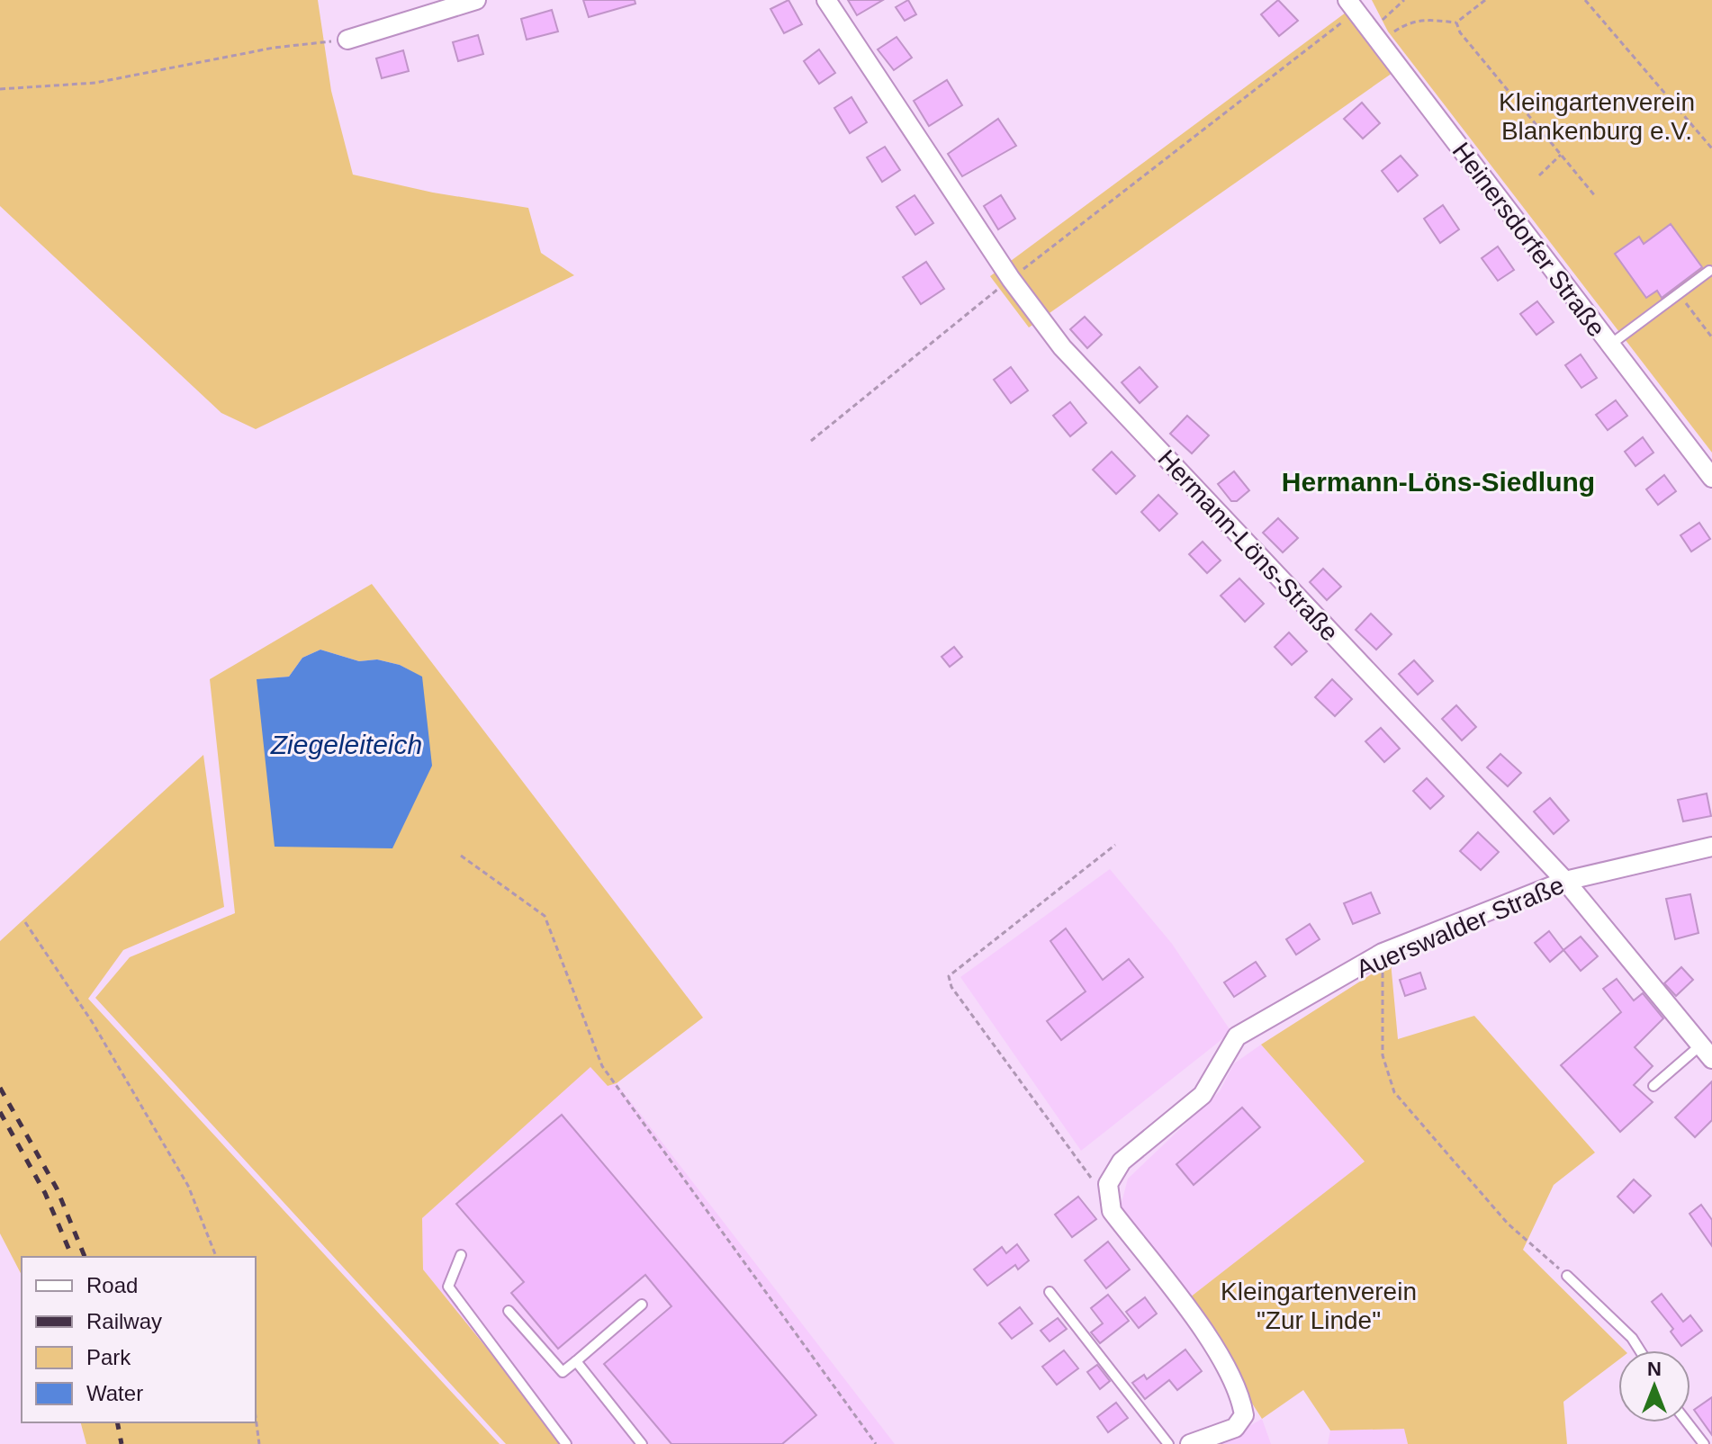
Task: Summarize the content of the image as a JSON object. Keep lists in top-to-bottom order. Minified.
{"streets":{"street":["Heinersdorfer Straße","Hermann-Löns-Straße","Auerswalder Straße"]},"crossings":[["Hermann-Löns-Straße","Auerswalder Straße"]],"districts":["Hermann-Löns-Siedlung"],"water":["Ziegeleiteich"],"parks":["Kleingartenverein Blankenburg e.V.","Kleingartenverein \"Zur Linde\""],"legend":["Road","Railway","Park","Water"],"north":"top"}
